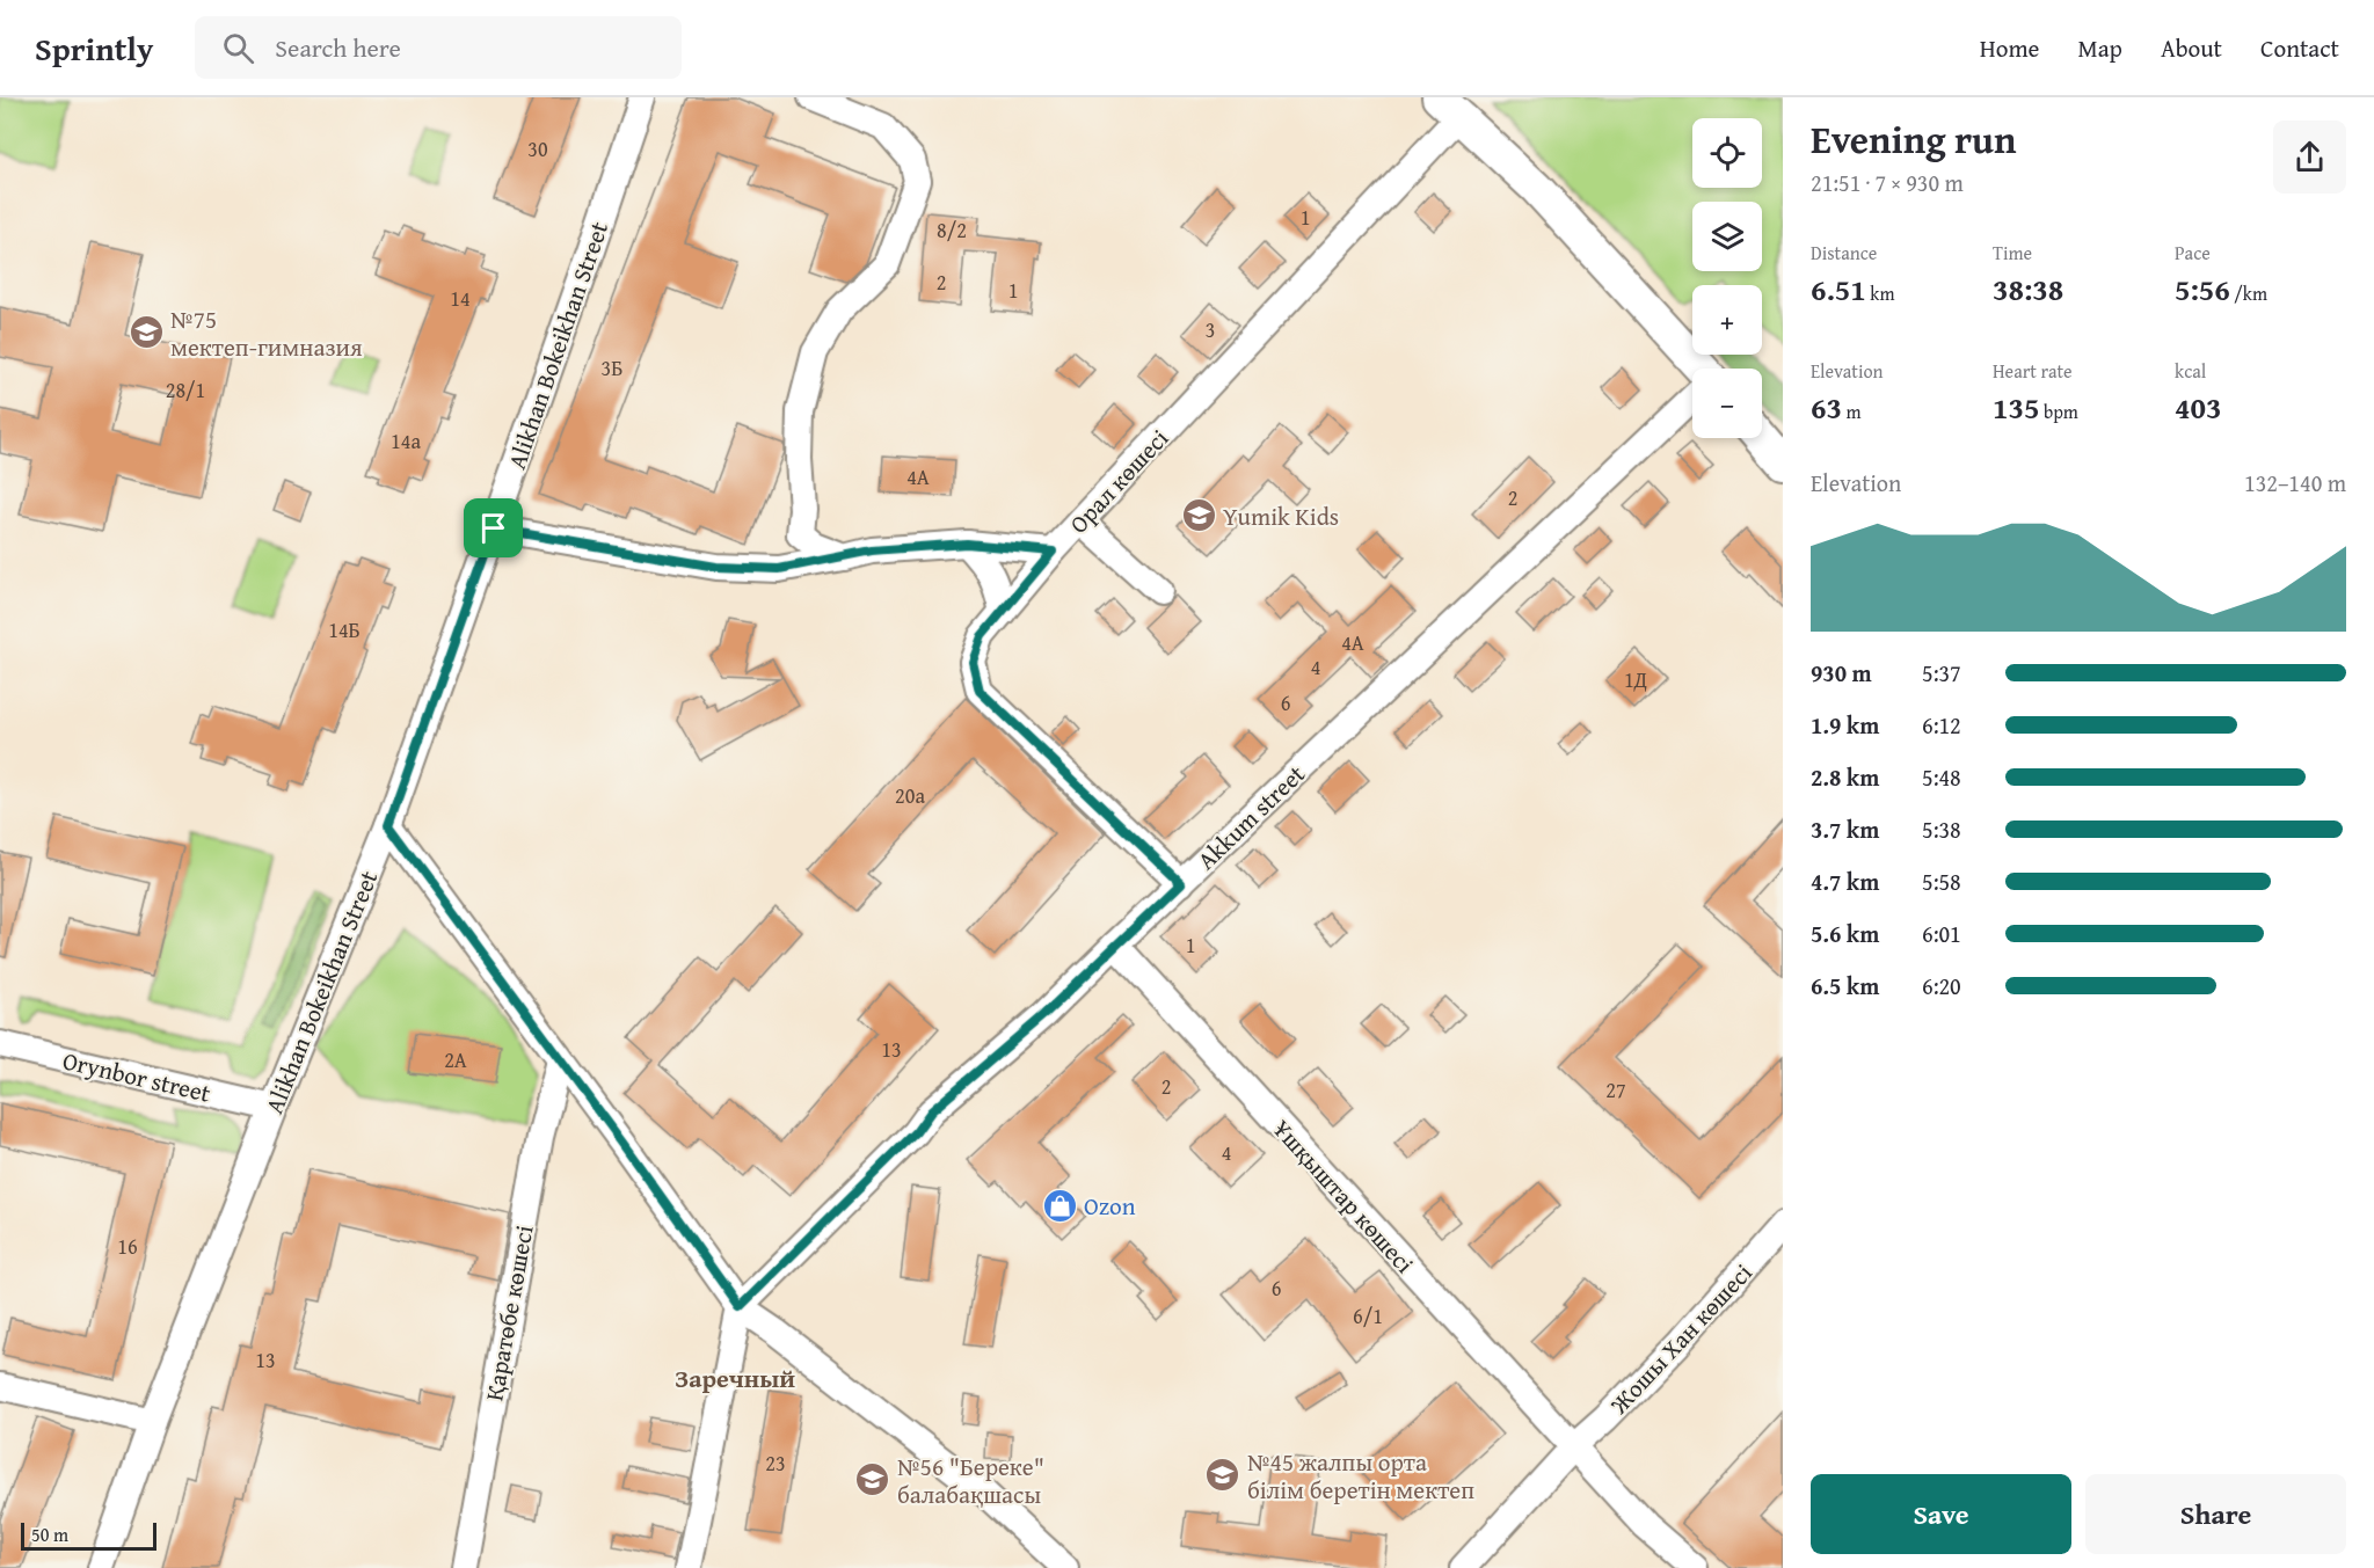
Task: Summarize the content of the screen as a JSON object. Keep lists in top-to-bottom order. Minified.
{"streets":{"street":["Alikhan Bokeikhan Street","Орал көшесі","Akkum street","Orynbor street","Ұшқыштар көшесі","Қаратөбе көшесі","Жошы Хан көшесі"]},"crossings":[["Alikhan Bokeikhan Street","Orynbor street"],["Орал көшесі","Akkum street"],["Akkum street","Ұшқыштар көшесі"],["Ұшқыштар көшесі","Жошы Хан көшесі"]],"districts":["Заречный"],"places":{"school or university":["№75 мектеп-гимназия","Yumik Kids","№45 жалпы орта білім беретін мектеп","№56 \"Береке\" балабақшасы"],"shop":["Ozon"]},"house_numbers":["30","1","8/2","2","1","14","3","3Б","28/1","14а","4А","2","14Б","4А","4","1Д","6","20а","1","13","2А","2","27","4","16","6","6/1","13","23"],"scale_bar":"50 m","page":{"header":"Sprintly","search":"Search here","nav":["Home","Map","About","Contact"],"heading":["Evening run","21:51 · 7 × 930 m"],"map_buttons":["+","−"],"stats":[["Distance","6.51 km"],["Time","38:38"],["Pace","5:56 /km"],["Elevation","63 m"],["Heart rate","135 bpm"],["kcal","403"]],"chart":["Elevation","132–140 m"],"list":[{"name":"930 m","note":"5:37"},{"name":"1.9 km","note":"6:12"},{"name":"2.8 km","note":"5:48"},{"name":"3.7 km","note":"5:38"},{"name":"4.7 km","note":"5:58"},{"name":"5.6 km","note":"6:01"},{"name":"6.5 km","note":"6:20"}],"buttons":["Save","Share"],"scale":"50 m"}}
